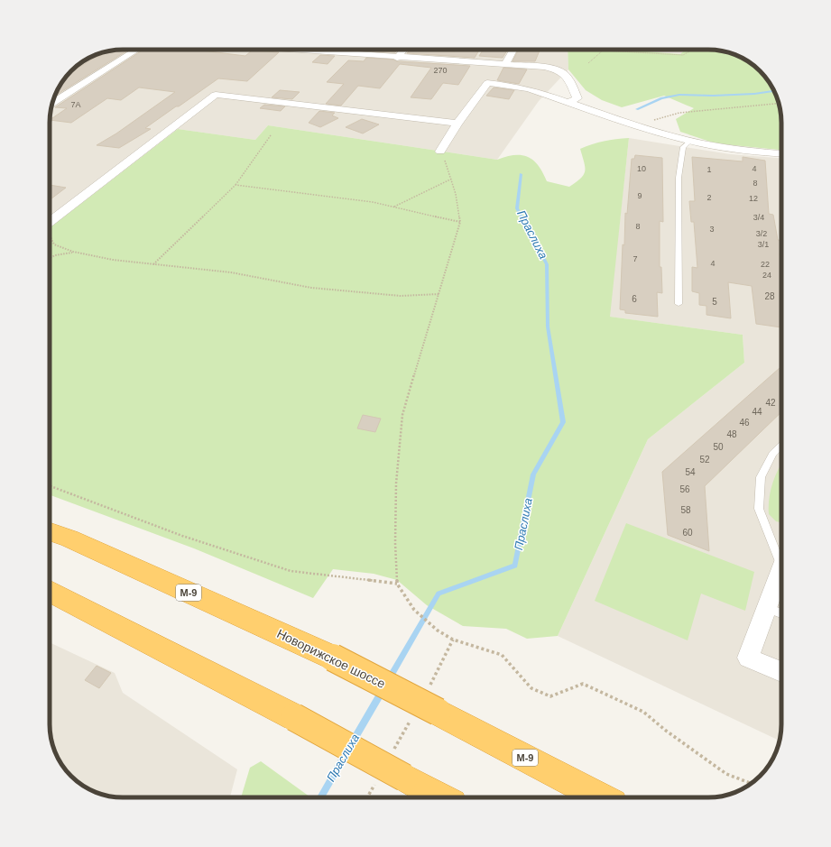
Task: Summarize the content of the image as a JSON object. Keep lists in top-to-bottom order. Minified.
{"streets":{"highway":["М-9","Новорижское шоссе"]},"water":["Праслиха"],"house_numbers":["270","7А","10","4","1","8","9","2","12","3/4","8","3","3/2","3/1","7","4","22","24","28","6","5","42","44","46","48","50","52","54","56","58","60"]}
